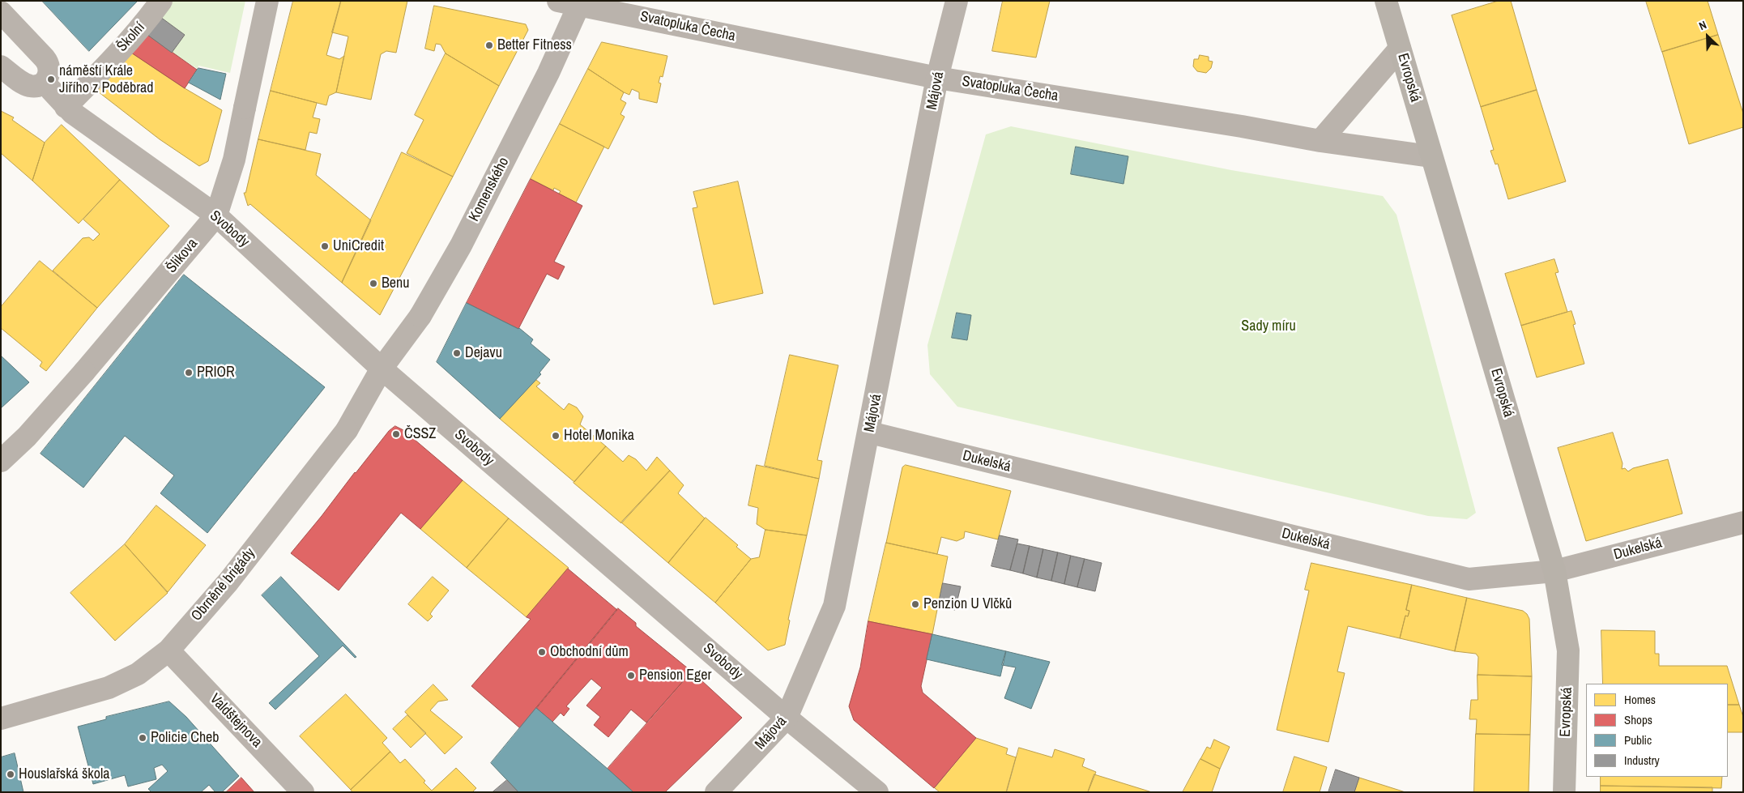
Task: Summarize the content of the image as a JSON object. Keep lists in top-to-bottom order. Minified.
{"streets":{"main road":["Evropská"],"street":["Svatopluka Čecha","Školní","Májová","Komenského","Svobody","Šlikova","Dukelská","Obrněné brigády","Valdštejnova"]},"crossings":[["Svatopluka Čecha","Evropská"],["Svatopluka Čecha","Májová"],["Svatopluka Čecha","Komenského"],["Školní","Svobody"],["Evropská","Dukelská"],["Májová","Svobody"],["Májová","Dukelská"],["Komenského","Svobody"],["Komenského","Obrněné brigády"],["Svobody","Šlikova"],["Svobody","Obrněné brigády"],["Obrněné brigády","Valdštejnova"]],"parks":["Sady míru"],"places":["Better Fitness","náměstí Krále Jiřího z Poděbrad","UniCredit","Benu","Dejavu","PRIOR","ČSSZ","Hotel Monika","Penzion U Vlčků","Obchodní dům","Pension Eger","Policie Cheb","Houslařská škola"],"legend":["Homes","Shops","Public","Industry"],"north":"top left"}
